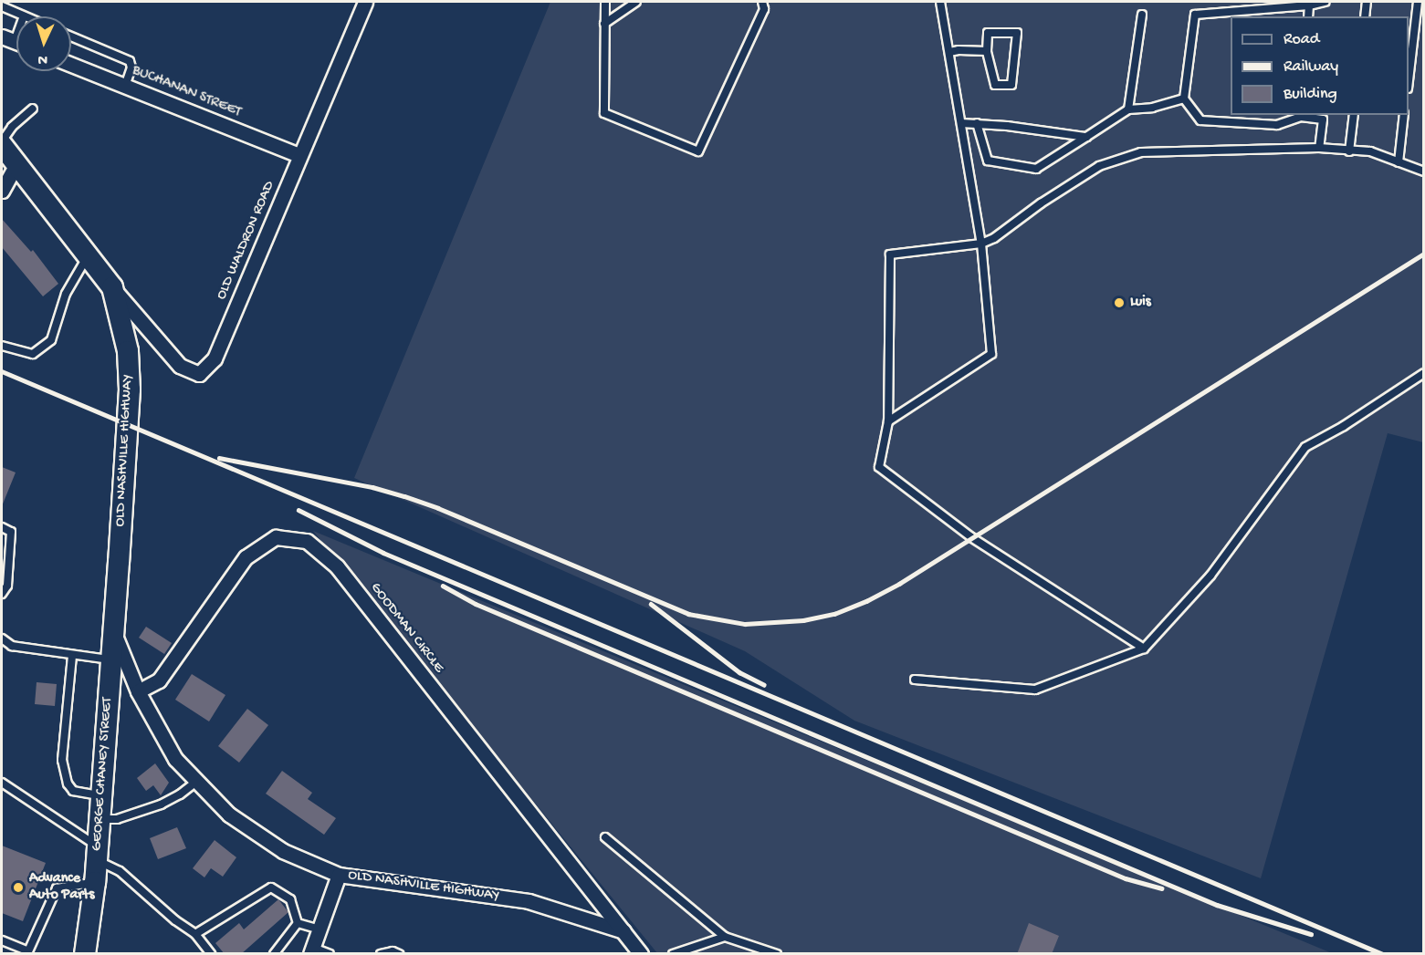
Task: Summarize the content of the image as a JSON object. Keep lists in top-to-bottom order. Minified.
{"streets":{"main road":["OLD NASHVILLE HIGHWAY","GEORGE CHANEY STREET"],"street":["BUCHANAN STREET","OLD WALDRON ROAD","GOODMAN CIRCLE"]},"crossings":[["BUCHANAN STREET","OLD WALDRON ROAD"],["OLD WALDRON ROAD","OLD NASHVILLE HIGHWAY"],["OLD NASHVILLE HIGHWAY","GOODMAN CIRCLE"],["OLD NASHVILLE HIGHWAY","GEORGE CHANEY STREET"]],"places":["Luis","Advance Auto Parts"],"legend":["Road","Railway","Building"],"north":"bottom"}
